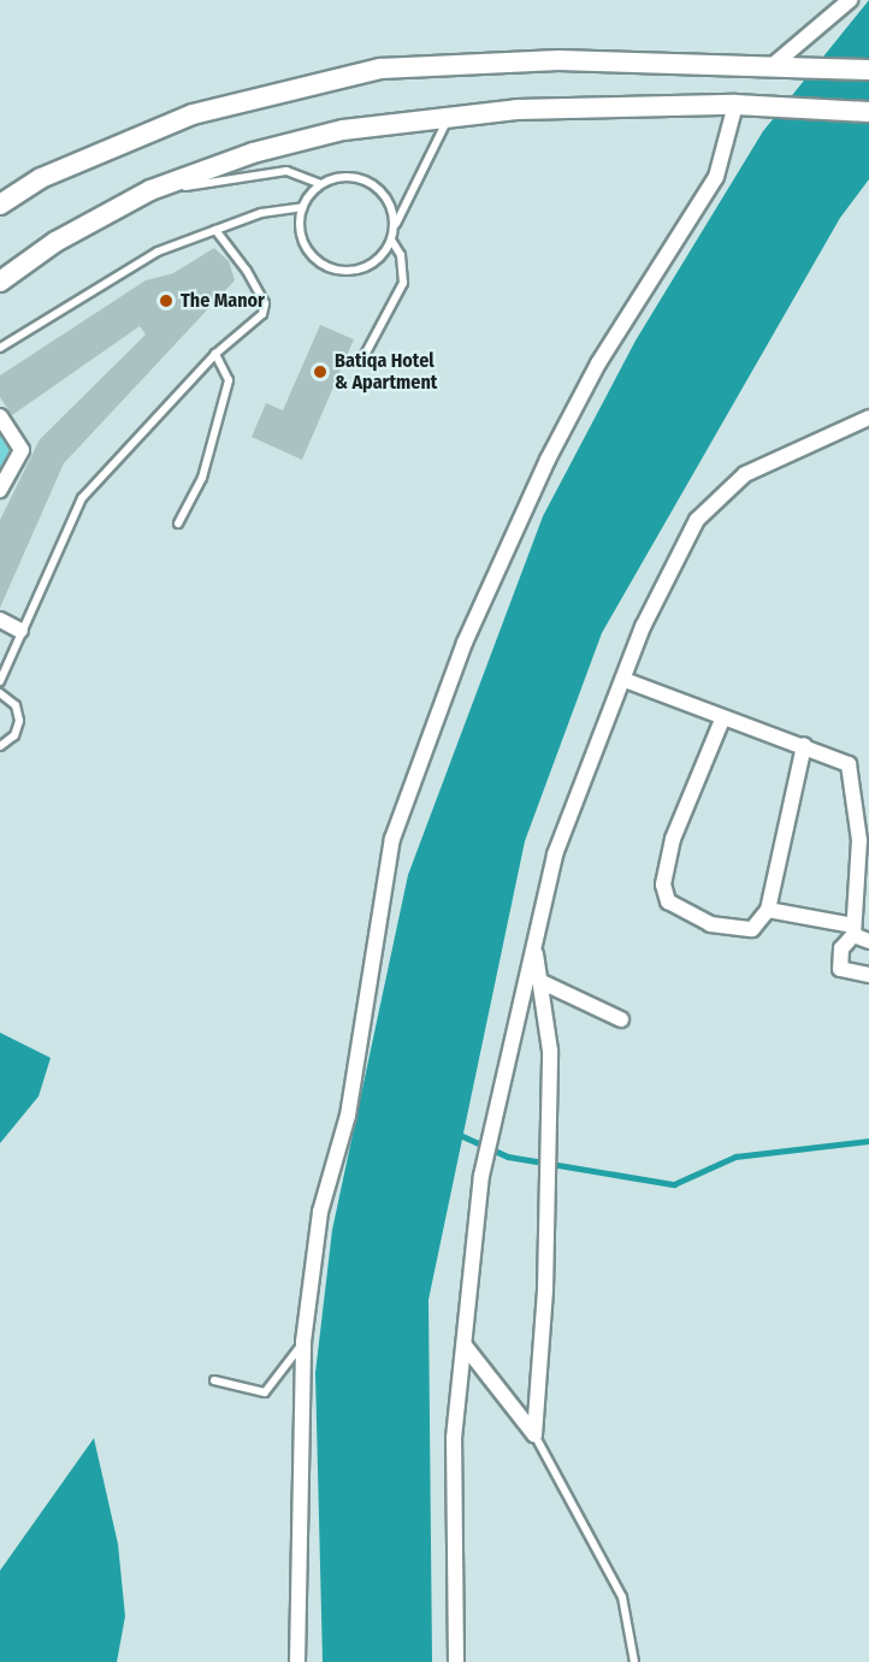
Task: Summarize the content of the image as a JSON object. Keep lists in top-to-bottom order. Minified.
{"places":["The Manor","Batiqa Hotel & Apartment"]}
